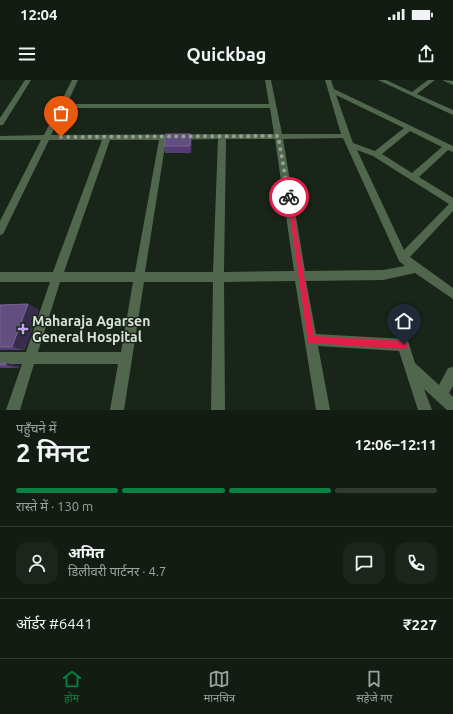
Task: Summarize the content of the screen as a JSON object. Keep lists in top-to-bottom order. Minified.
{"places":{"health":["Maharaja Agarsen General Hospital"]},"page":{"status":"12:04","header":"Quickbag","heading":["2 मिनट","पहुँचने में","12:06–12:11"],"panel":["अमित","डिलीवरी पार्टनर · 4.7","ऑर्डर #6441","₹227"],"bar":"रास्ते में · 130 m","tabs":["होम","मानचित्र","सहेजे गए"]}}
